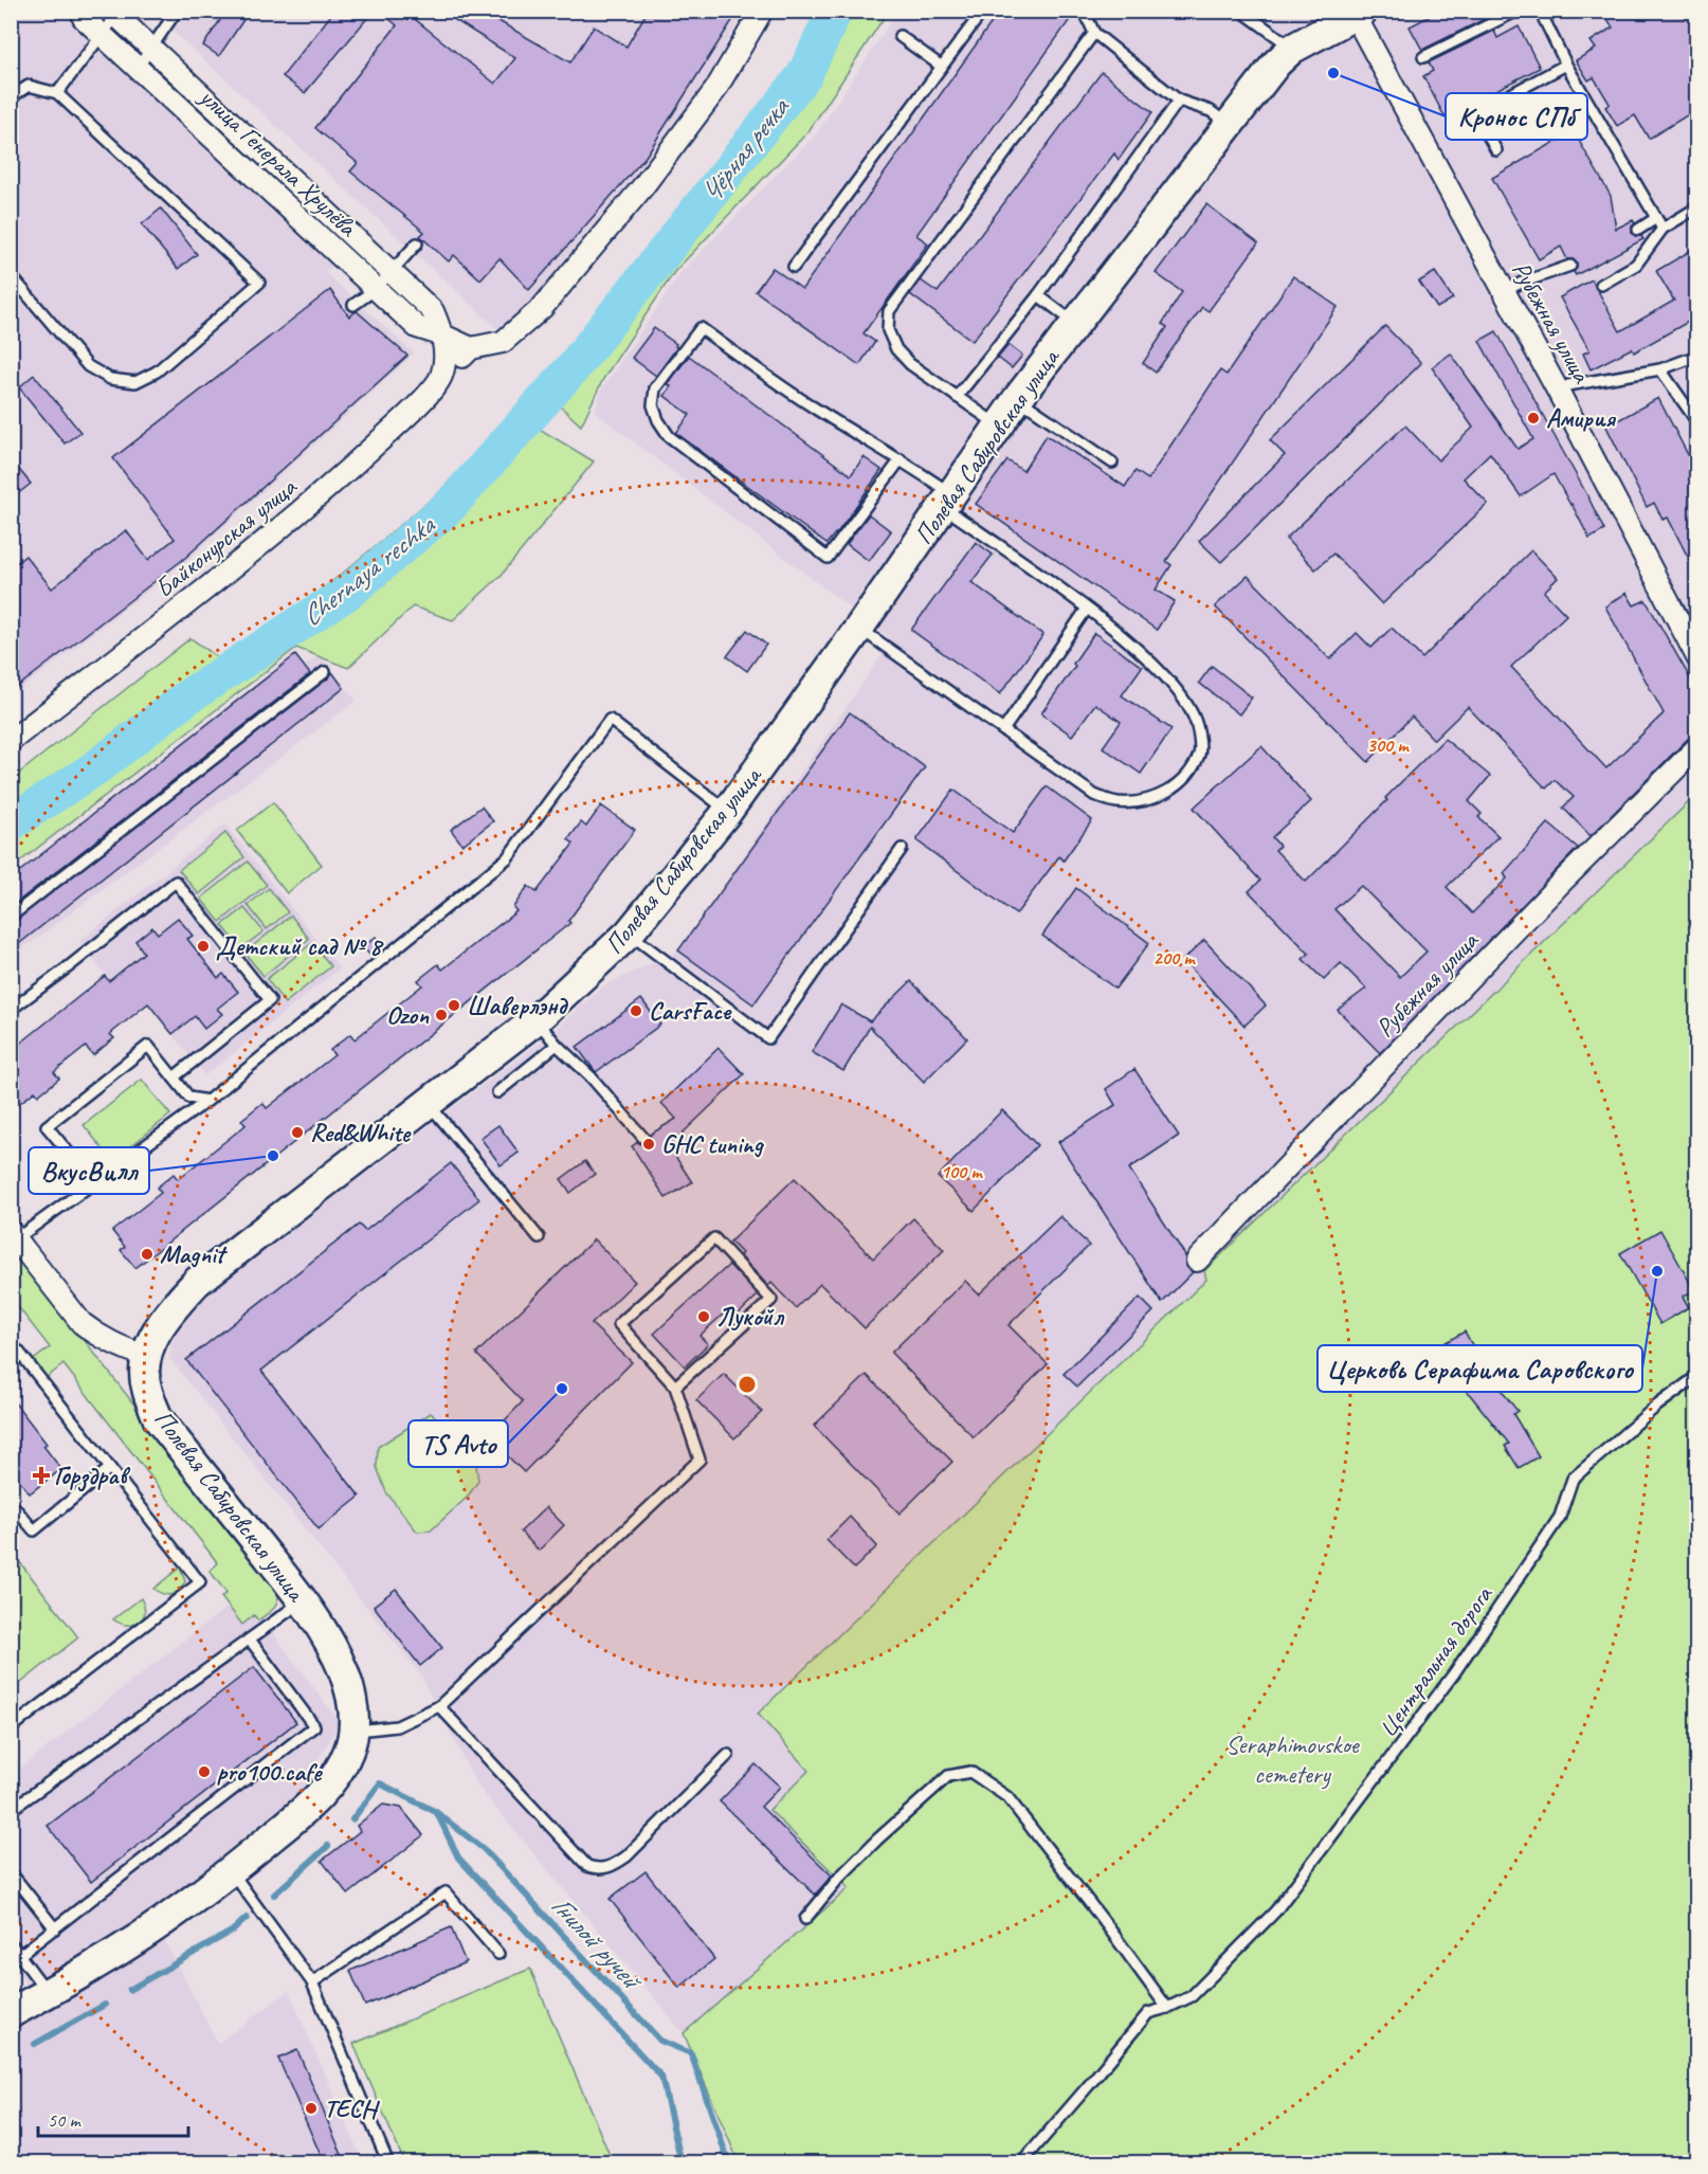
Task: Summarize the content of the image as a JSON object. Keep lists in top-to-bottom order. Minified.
{"streets":{"street":["улица Генерала Хрулёва","Рубежная улица","Полевая Сабировская улица","Байконурская улица"],"lane":["Центральная дорога"]},"crossings":[["Рубежная улица","Полевая Сабировская улица"]],"water":["Чёрная речка","Chernaya rechka","Гнилой ручей"],"parks":["Seraphimovskoe cemetery"],"places":{"other":["Кронос СПб","Амирия","Детский сад № 8","Шаверлэнд","CarsFace","Ozon","Red&White","GHC tuning","ВкусВилл","Magnit","Церковь Серафима Саровского","Лукойл","TS Avto","pro100.cafe","TECH"],"health":["Горздрав"]},"scale_bar":"50 m","rings":["300 m","200 m","100 m"]}
